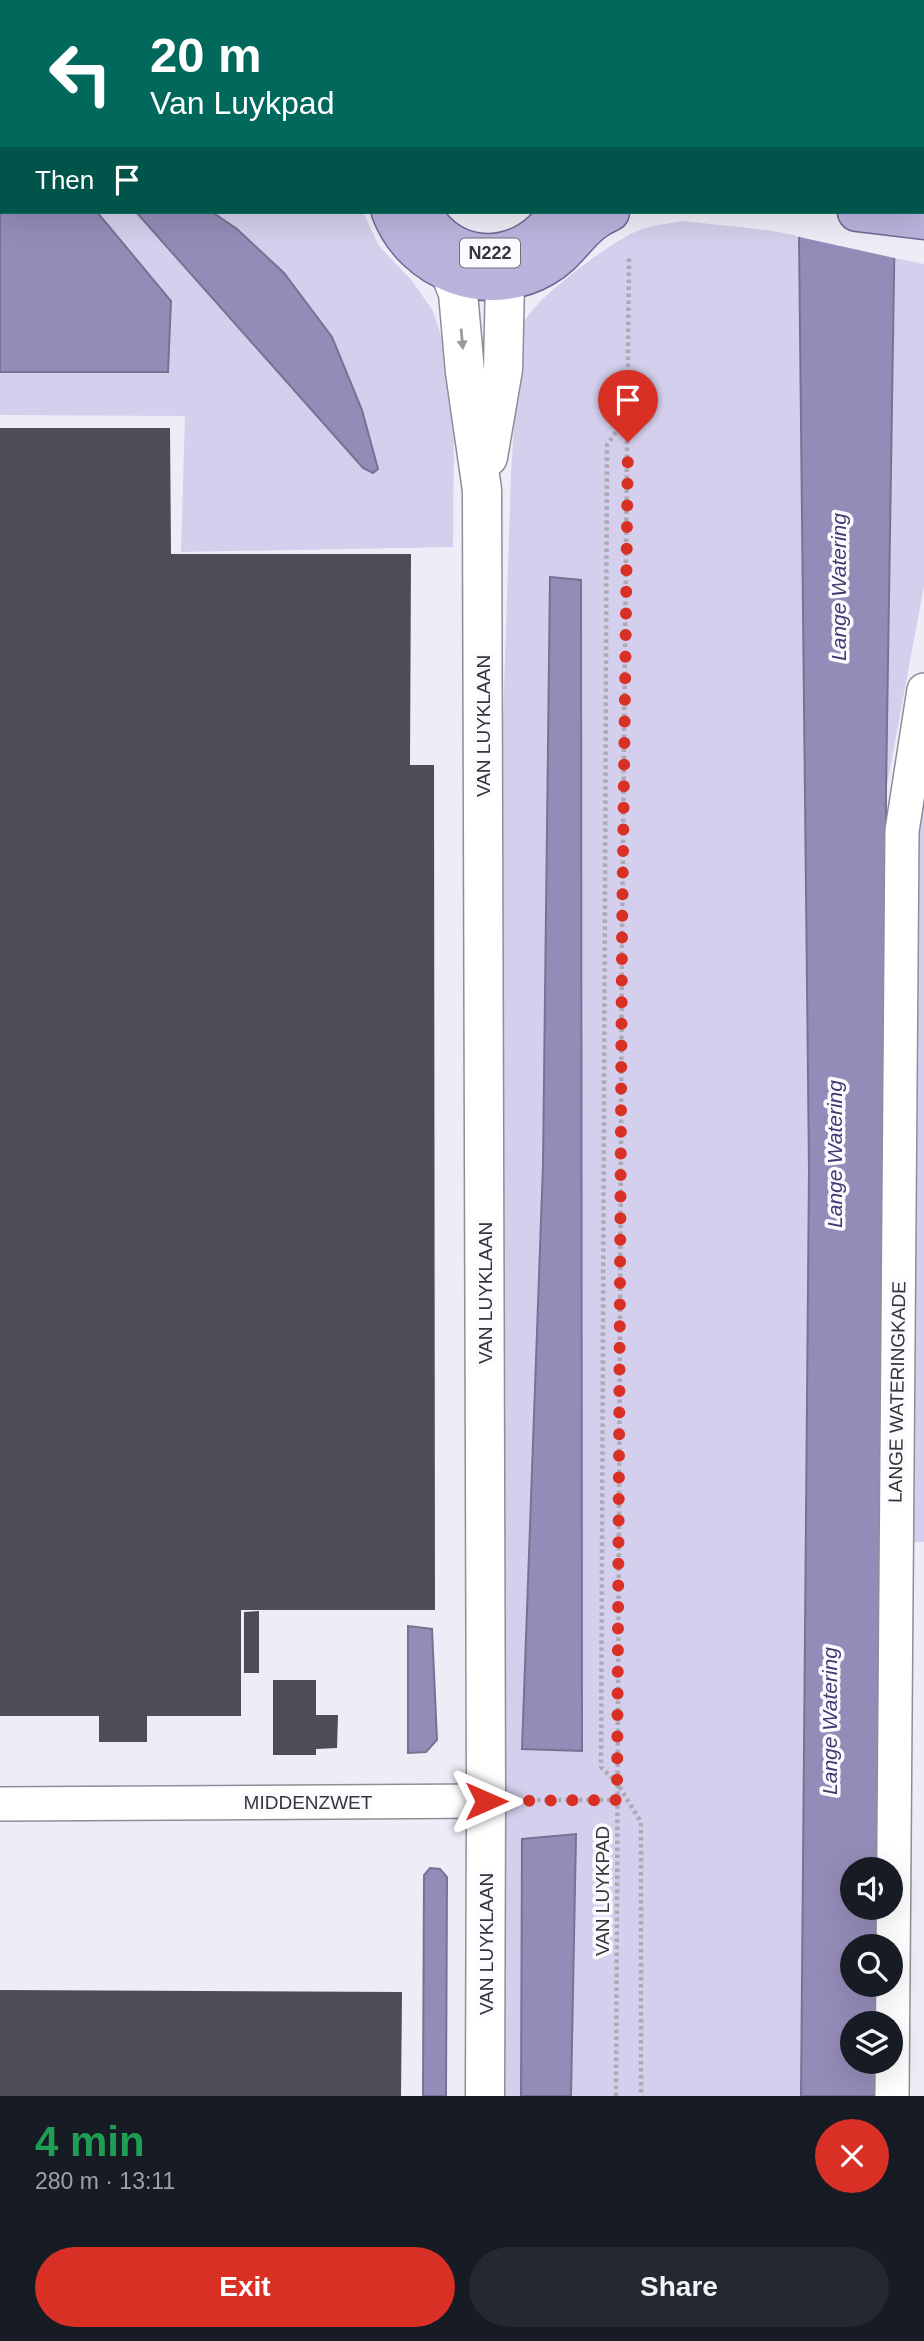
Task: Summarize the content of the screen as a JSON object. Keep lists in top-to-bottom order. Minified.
{"streets":{"main road":["N222"],"street":["VAN LUYKLAAN","LANGE WATERINGKADE","MIDDENZWET"],"path":["VAN LUYKPAD"]},"crossings":[["N222","VAN LUYKLAAN"],["VAN LUYKLAAN","MIDDENZWET"]],"water":["Lange Watering"],"page":{"turn":["20 m","Van Luykpad"],"then":"Then","heading":["4 min","280 m · 13:11"],"buttons":["Exit","Share"]}}
